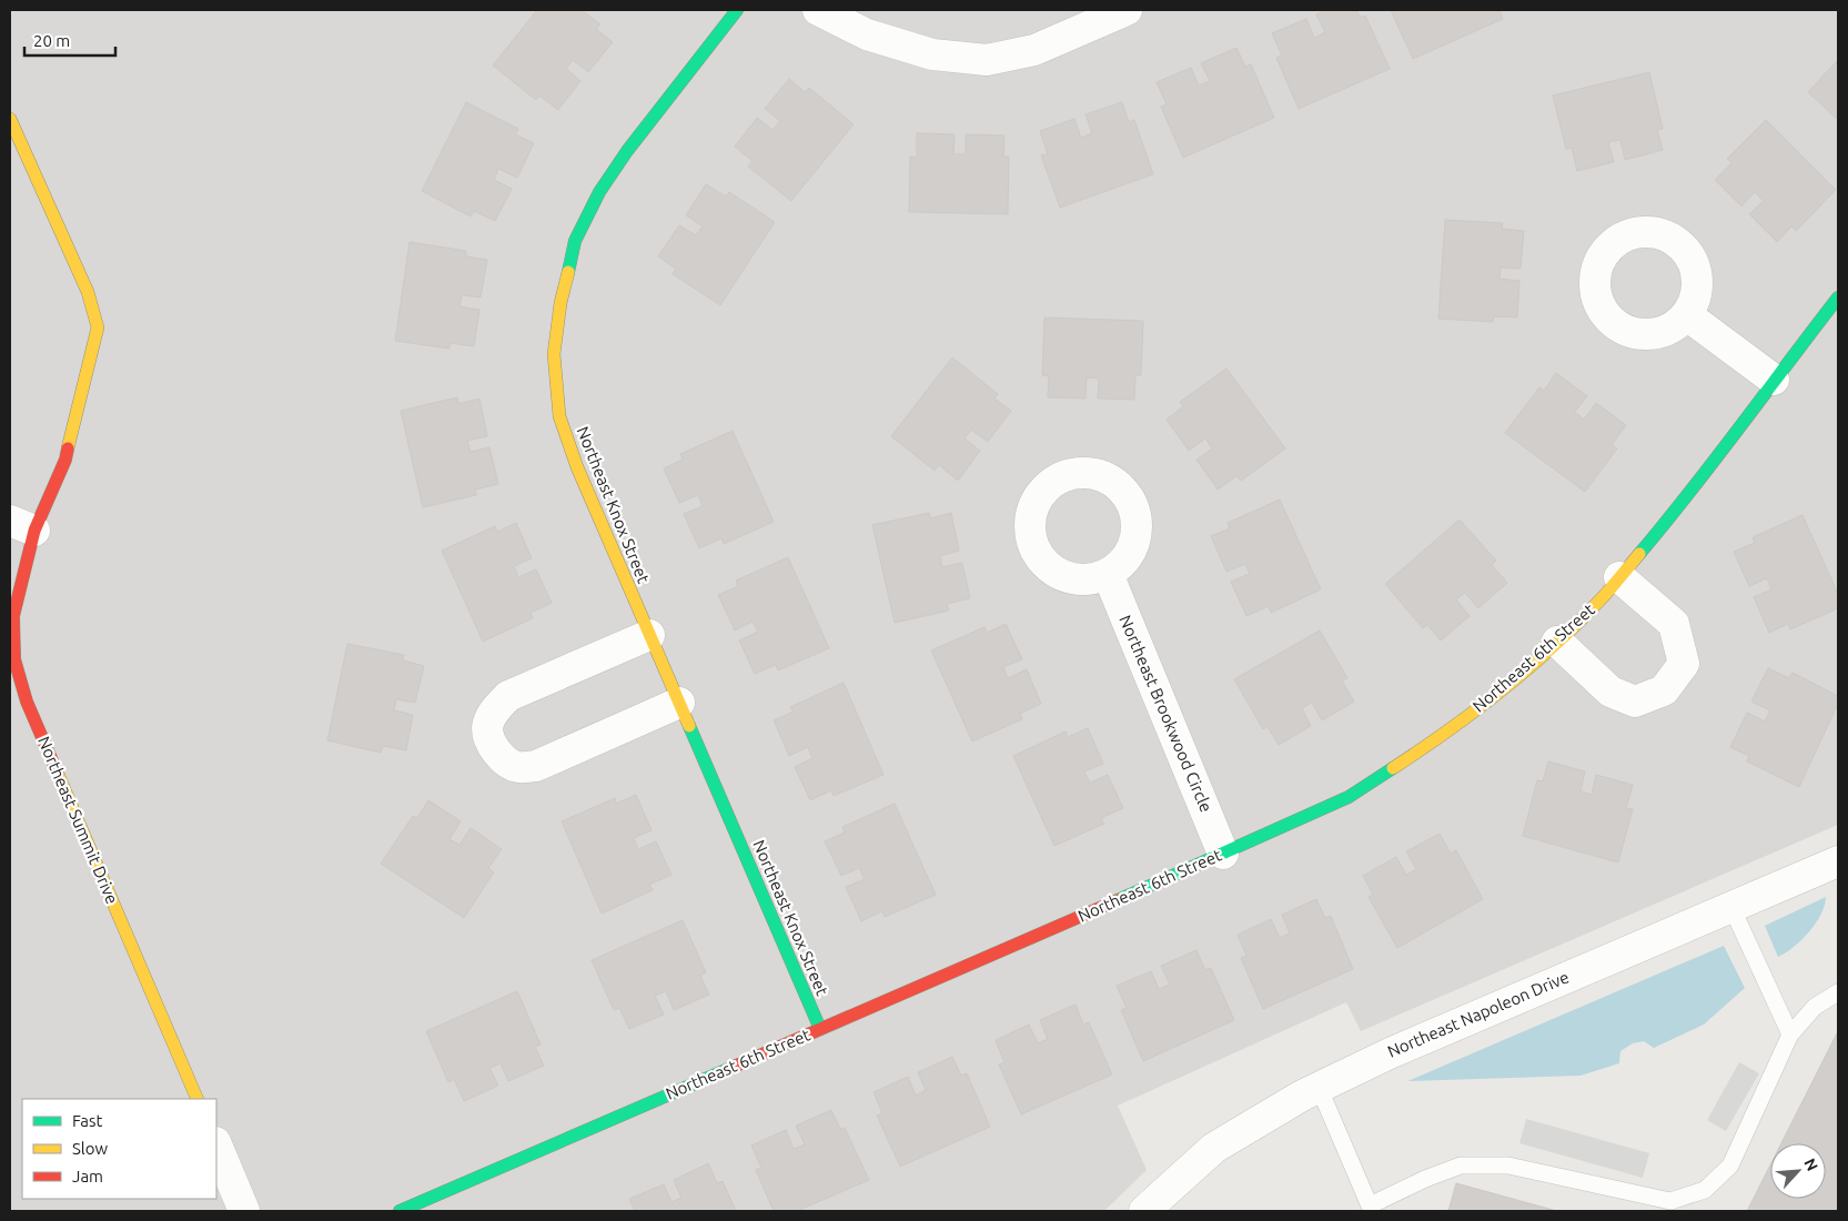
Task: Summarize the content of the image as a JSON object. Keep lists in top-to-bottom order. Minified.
{"streets":{"street":["Northeast Knox Street","Northeast 6th Street","Northeast Brookwood Circle","Northeast Summit Drive","Northeast Napoleon Drive"]},"crossings":[["Northeast Knox Street","Northeast 6th Street"],["Northeast 6th Street","Northeast Brookwood Circle"]],"legend":["Fast","Slow","Jam"],"scale_bar":"20 m","north":"top right"}
